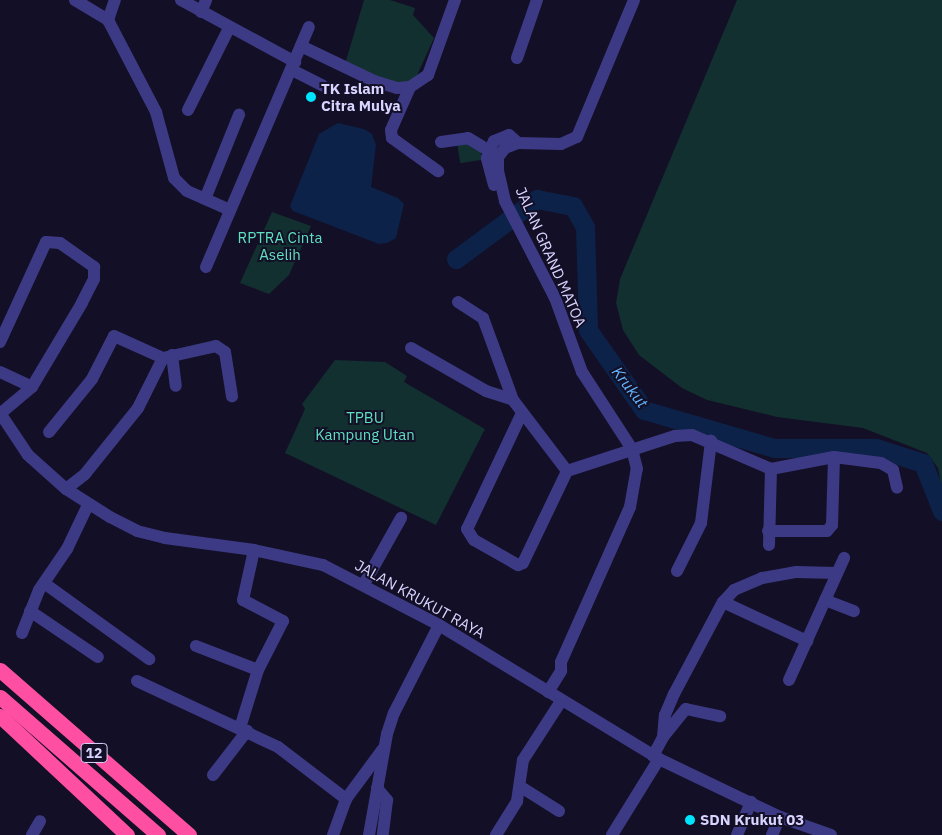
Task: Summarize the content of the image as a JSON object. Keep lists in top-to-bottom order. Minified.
{"streets":{"highway":["12"],"street":["JALAN GRAND MATOA","JALAN KRUKUT RAYA"]},"crossings":[["JALAN GRAND MATOA","JALAN KRUKUT RAYA"]],"water":["Krukut"],"parks":["RPTRA Cinta Aselih","TPBU Kampung Utan"],"places":["TK Islam Citra Mulya","SDN Krukut 03"]}
